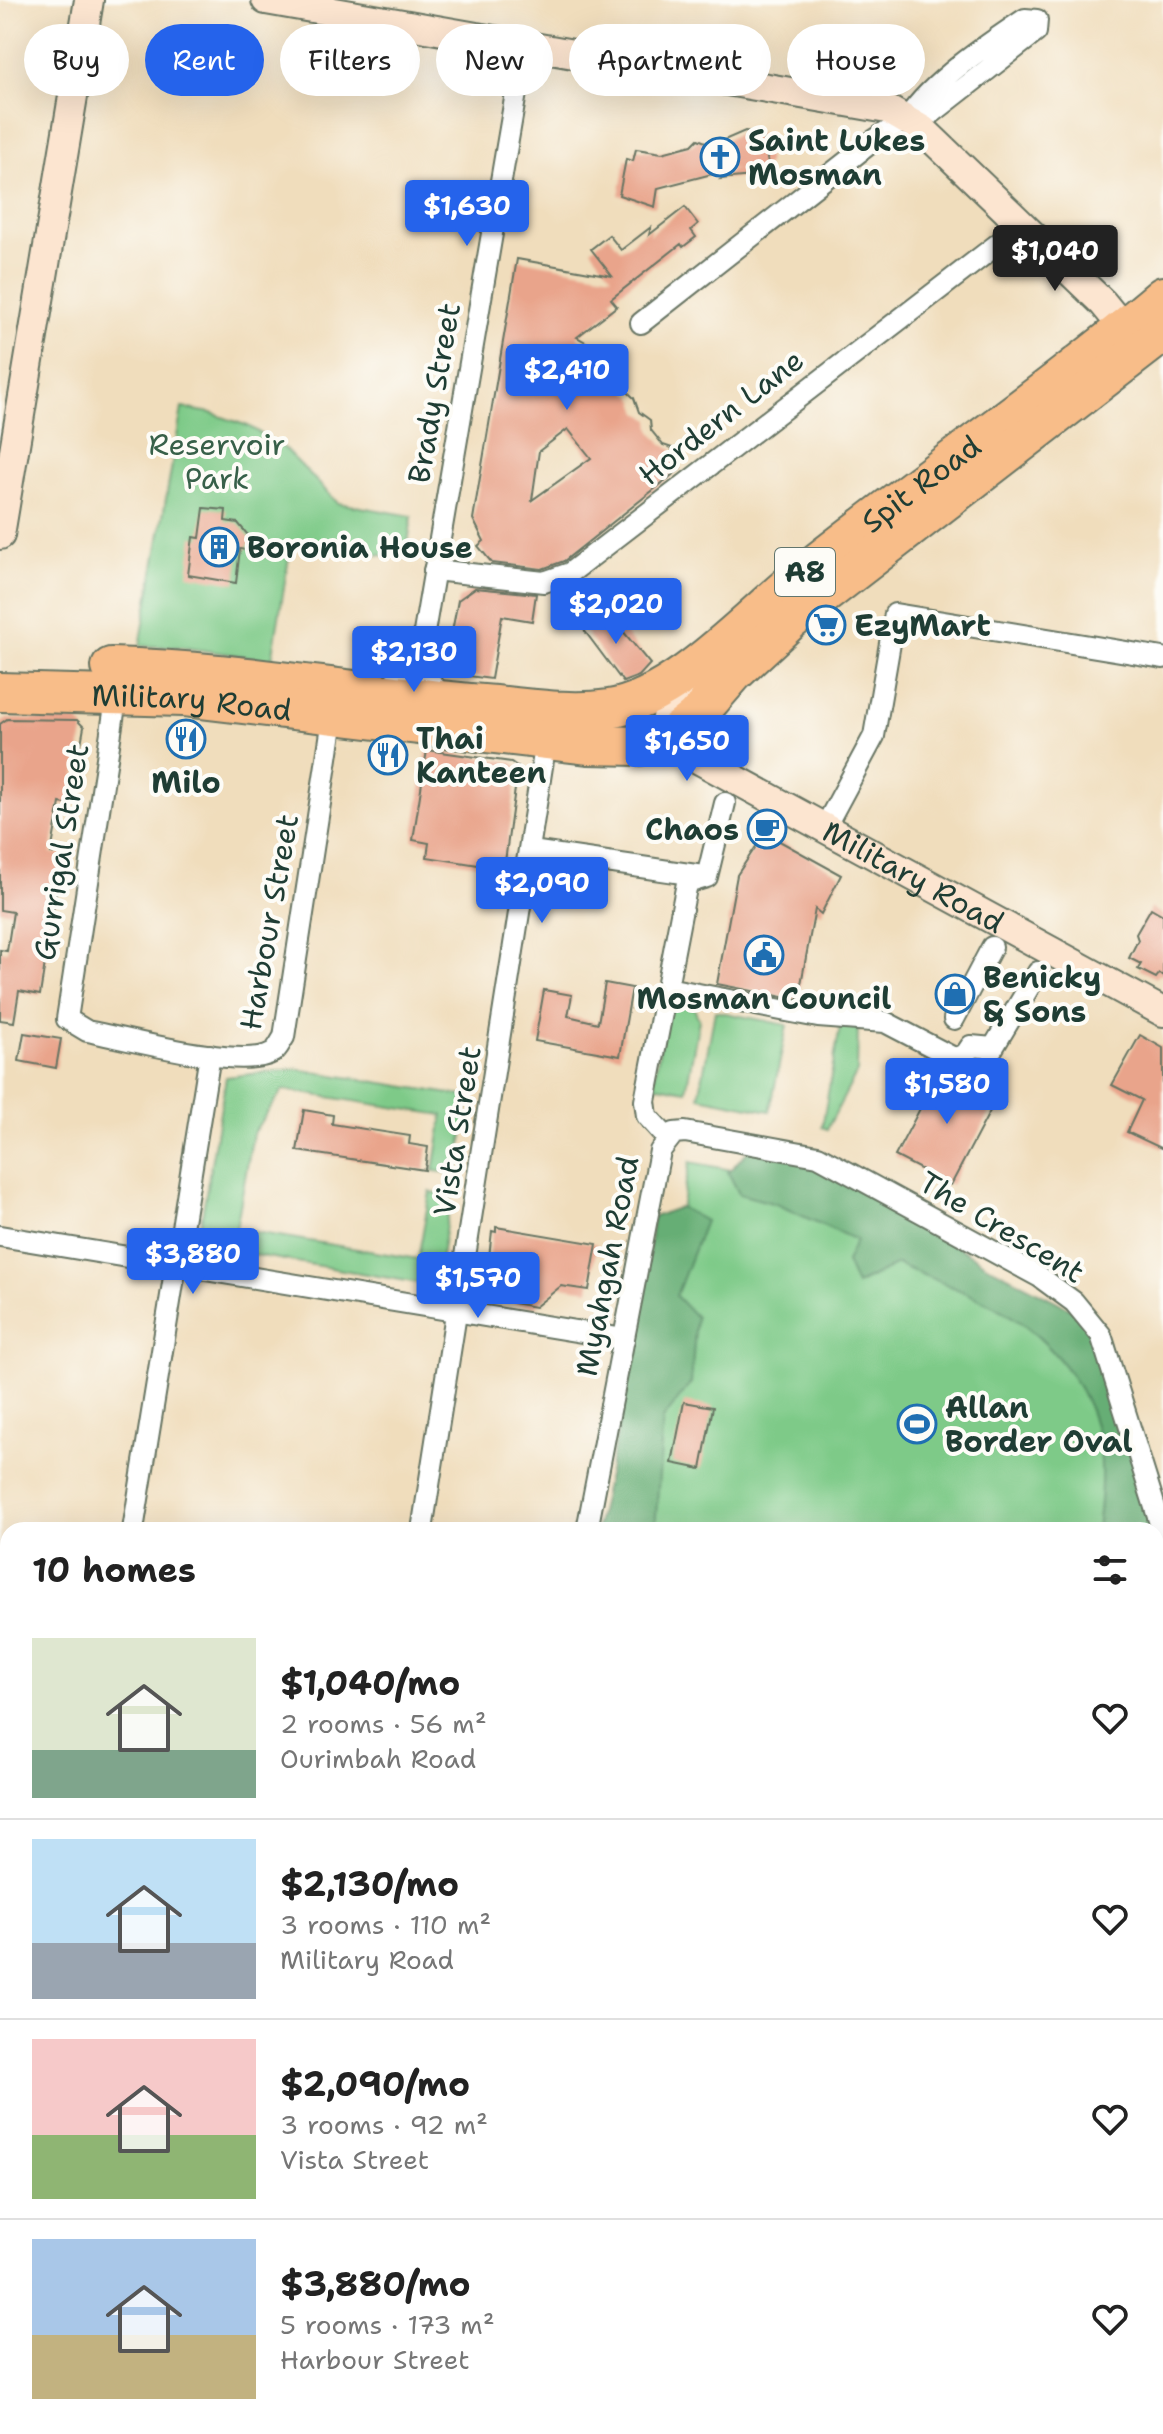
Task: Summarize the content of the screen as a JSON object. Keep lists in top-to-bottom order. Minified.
{"streets":{"highway":["Spit Road","A8","Military Road"],"street":["Brady Street","Hordern Lane","Gurrigal Street","Harbour Street","Vista Street","The Crescent","Myahgah Road"]},"crossings":[["Brady Street","Hordern Lane"],["Spit Road","Military Road"],["Military Road","Gurrigal Street"],["Military Road","Harbour Street"],["Military Road","Vista Street"],["Gurrigal Street","Harbour Street"],["The Crescent","Myahgah Road"]],"parks":["Reservoir Park"],"places":{"church":["Saint Lukes Mosman"],"building":["Boronia House"],"supermarket":["EzyMart"],"restaurant":["Milo","Thai Kanteen"],"cafe":["Chaos"],"public building":["Mosman Council"],"shop":["Benicky & Sons"],"sports":["Allan Border Oval"]},"page":{"chip":["Buy","Rent","Filters","New","Apartment","House"],"price":["$1,630","$1,040","$2,410","$2,020","$2,130","$1,650","$2,090","$1,580","$3,880","$1,570"],"heading":"10 homes","list":[{"name":"$1,040/mo","note":"2 rooms · 56 m² · Ourimbah Road"},{"name":"$2,130/mo","note":"3 rooms · 110 m² · Military Road"},{"name":"$2,090/mo","note":"3 rooms · 92 m² · Vista Street"},{"name":"$3,880/mo","note":"5 rooms · 173 m² · Harbour Street"}]}}
